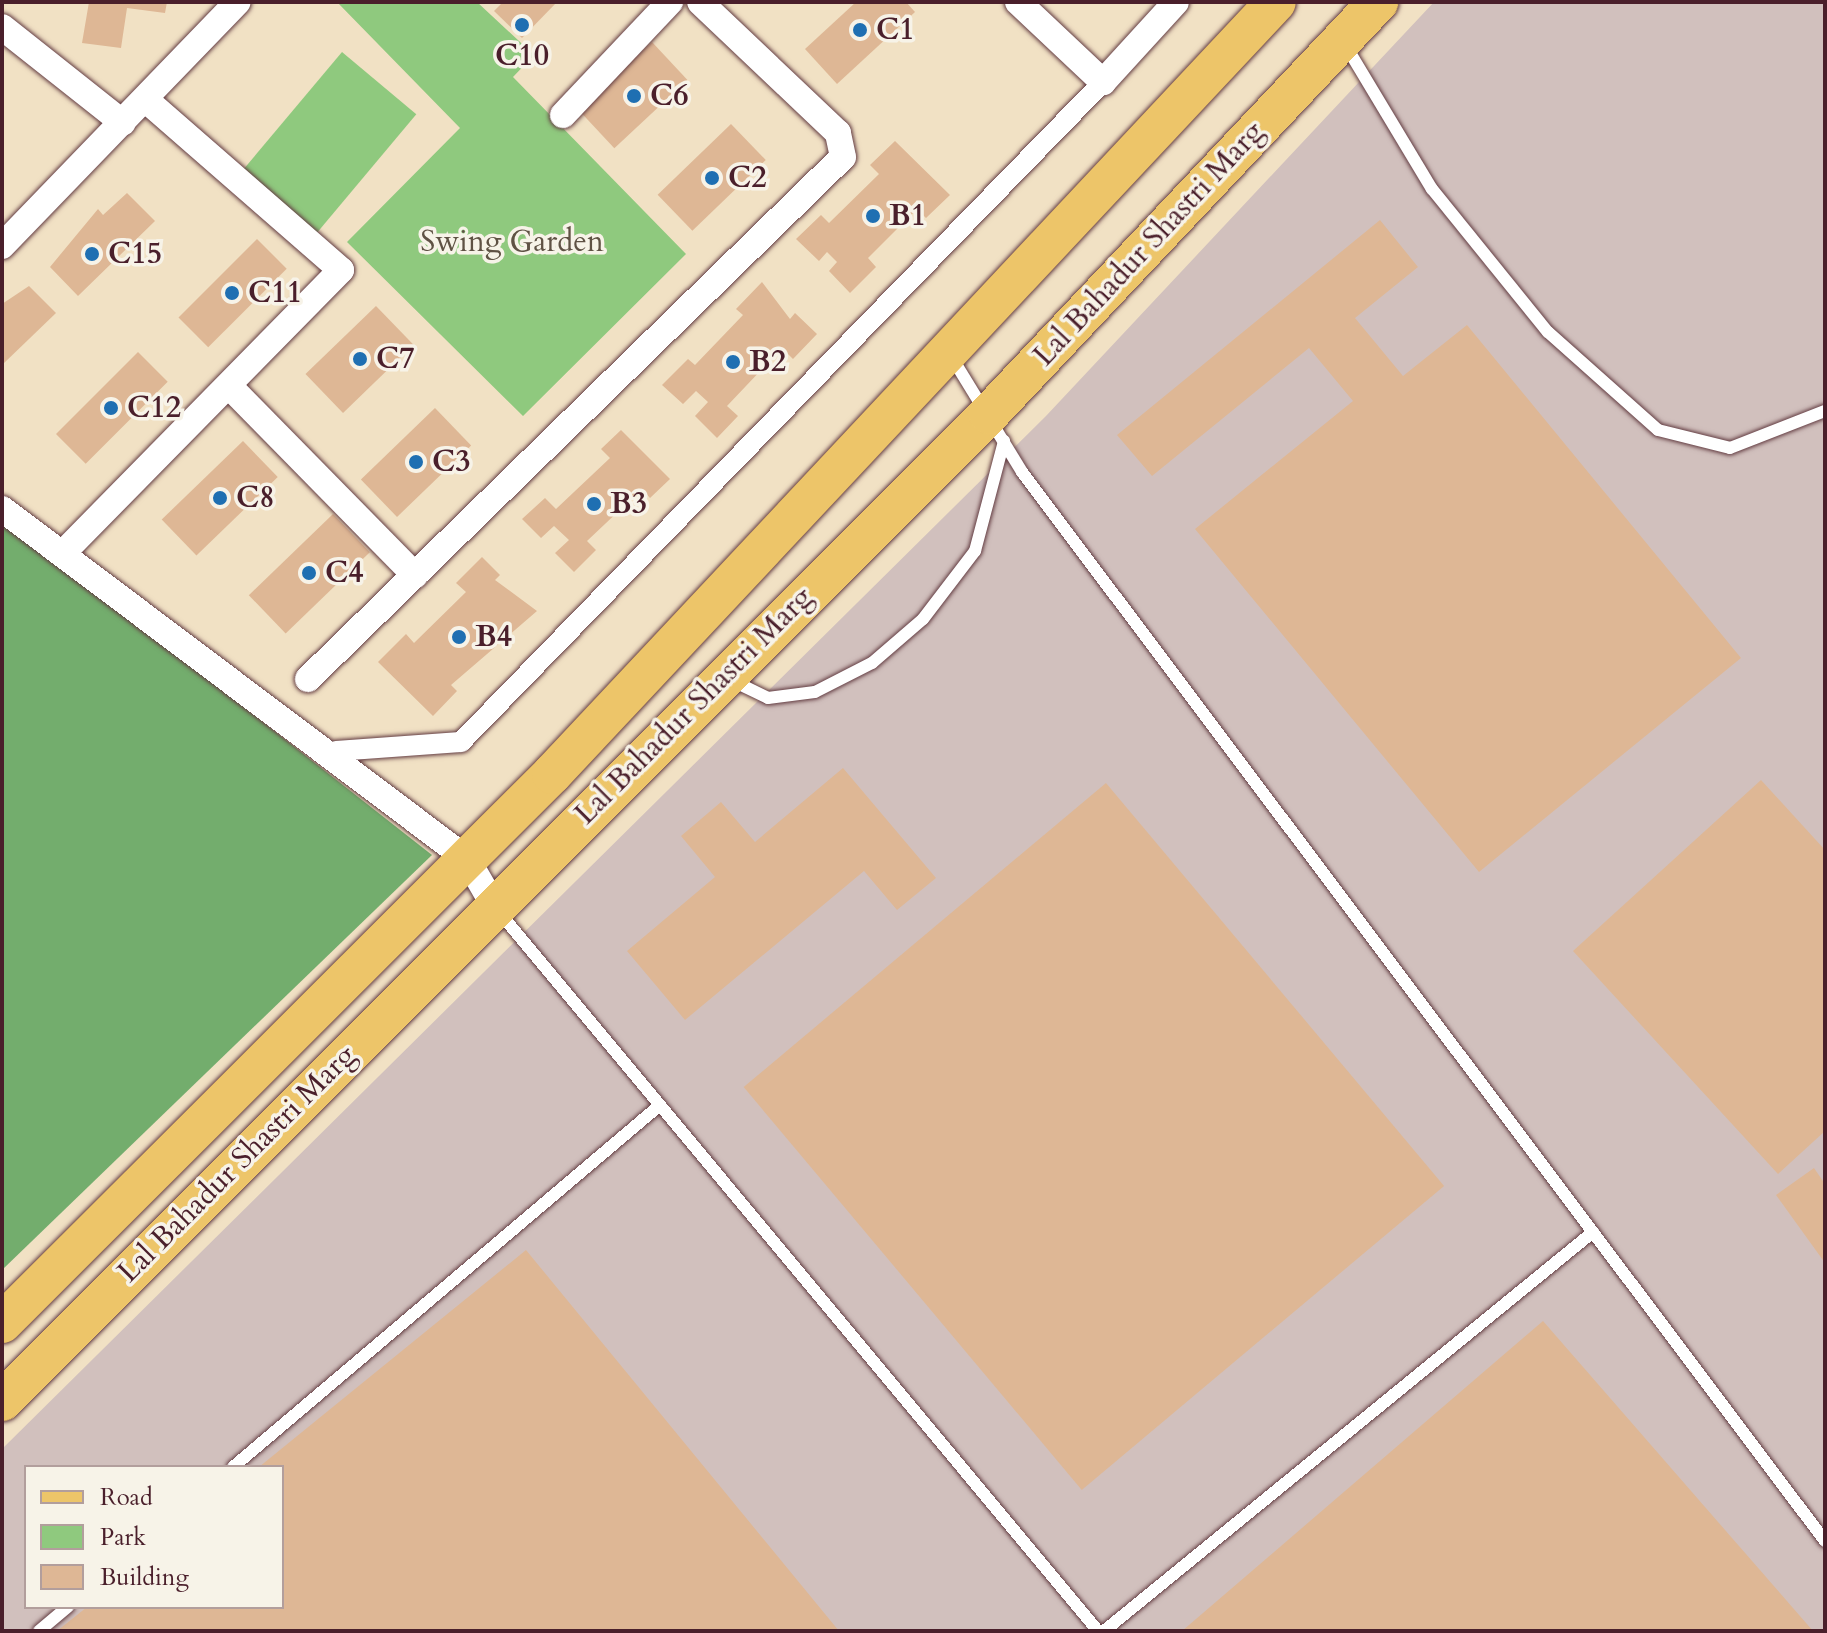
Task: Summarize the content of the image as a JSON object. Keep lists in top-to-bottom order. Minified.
{"streets":{"main road":["Lal Bahadur Shastri Marg"]},"parks":["Swing Garden"],"places":["C10","C1","C6","C2","B1","C15","C11","C7","B2","C12","C3","C8","B3","C4","B4"],"legend":["Road","Park","Building"]}
